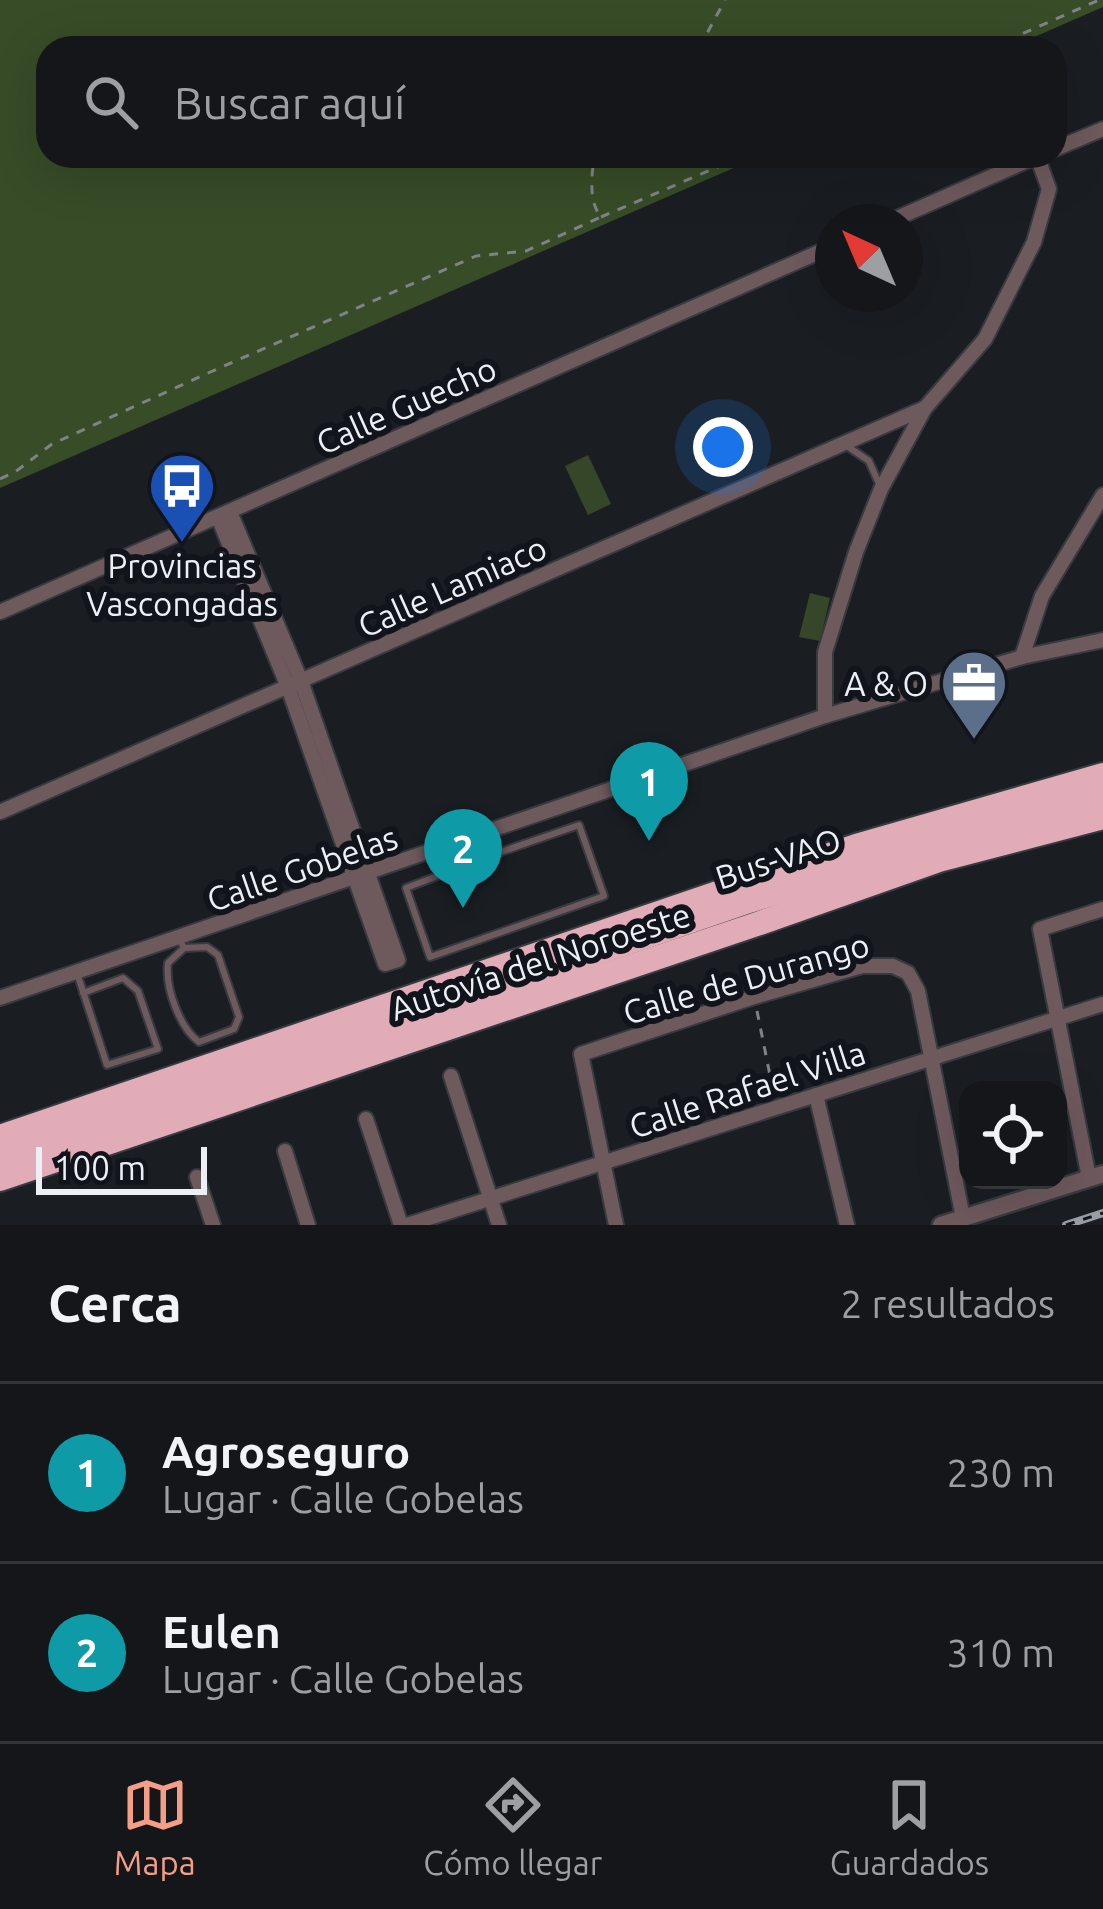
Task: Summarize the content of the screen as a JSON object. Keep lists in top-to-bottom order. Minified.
{"streets":{"highway":["Bus-VAO","Autovía del Noroeste"],"street":["Calle Guecho","Calle Lamiaco","Calle Gobelas","Calle de Durango","Calle Rafael Villa"]},"crossings":[["Calle de Durango","Calle Rafael Villa"]],"places":{"bus stop":["Provincias Vascongadas"],"office":["A & O"]},"scale_bar":"100 m","north":"top left","page":{"search":"Buscar aquí","pins":["1","2"],"scale":"100 m","heading":["Cerca","2 resultados"],"list":[{"mark":"1","name":"Agroseguro","note":"Lugar · Calle Gobelas","value":"230 m"},{"mark":"2","name":"Eulen","note":"Lugar · Calle Gobelas","value":"310 m"}],"nav":["Mapa","Cómo llegar","Guardados"]}}
